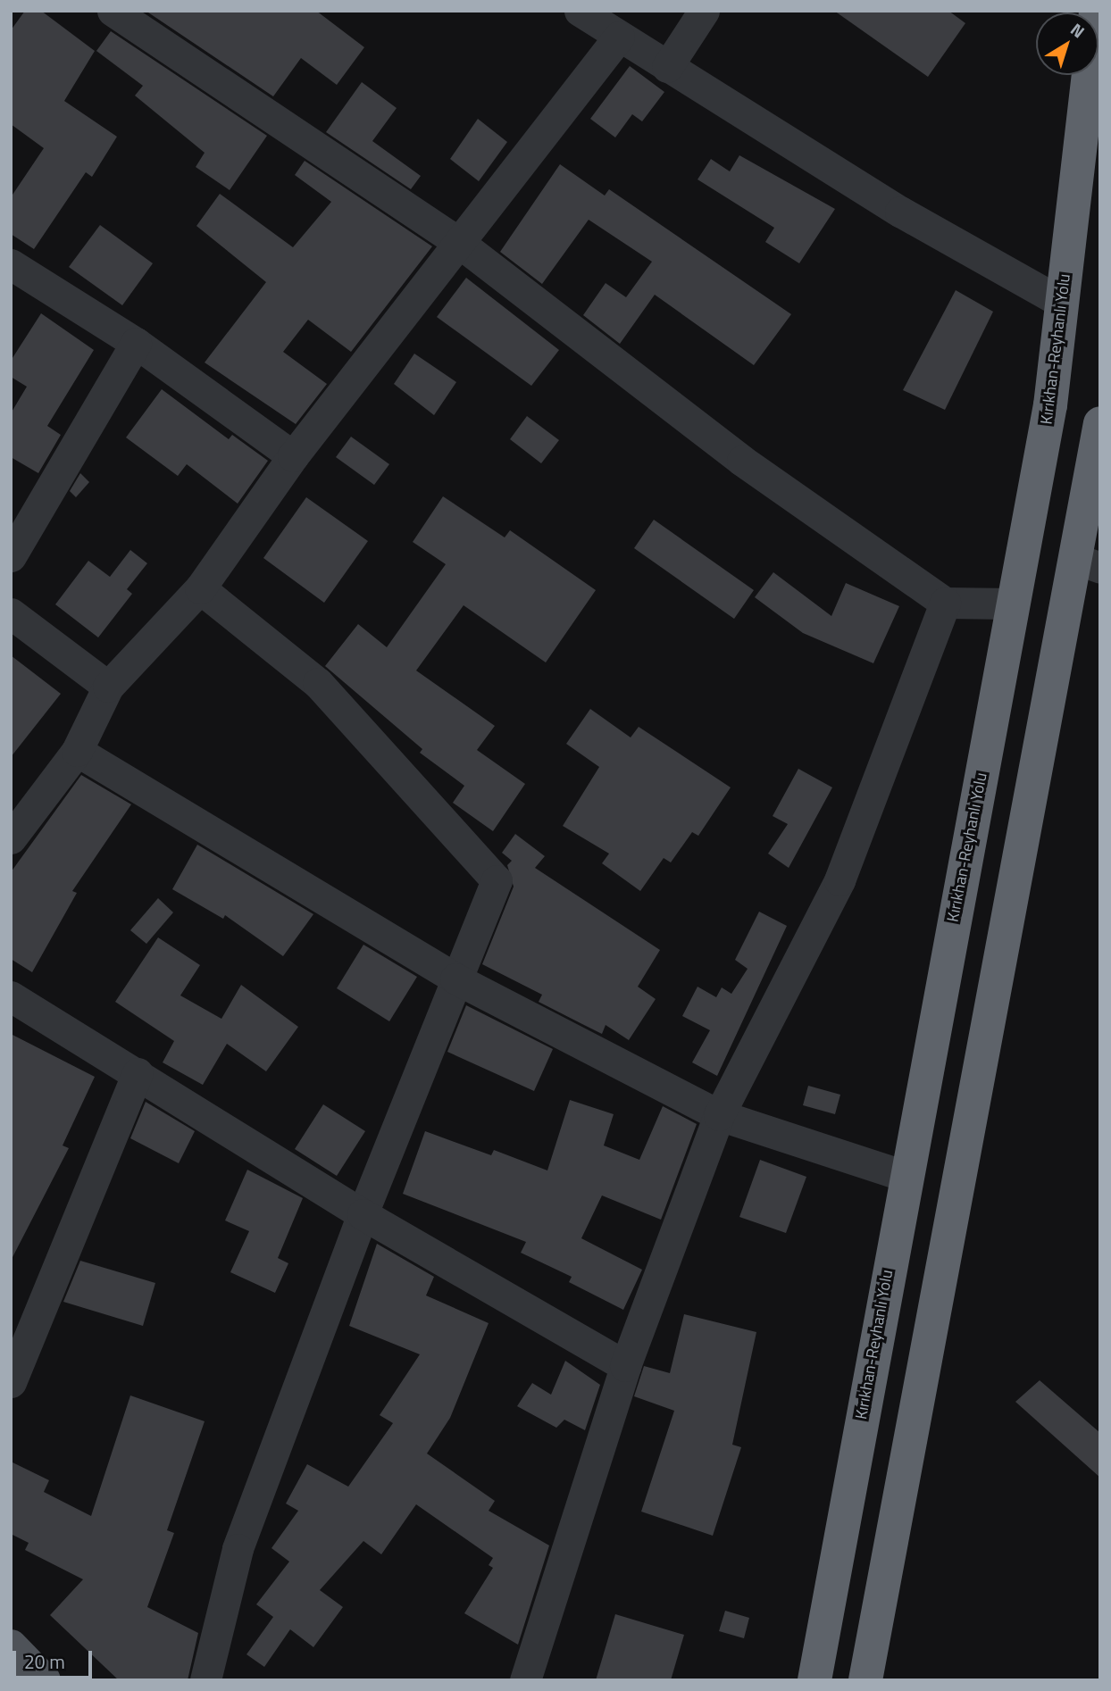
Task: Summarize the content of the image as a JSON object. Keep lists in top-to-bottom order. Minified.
{"streets":{"highway":["Kırıkhan-Reyhanlı Yolu"]},"scale_bar":"20 m","north":"top right"}
